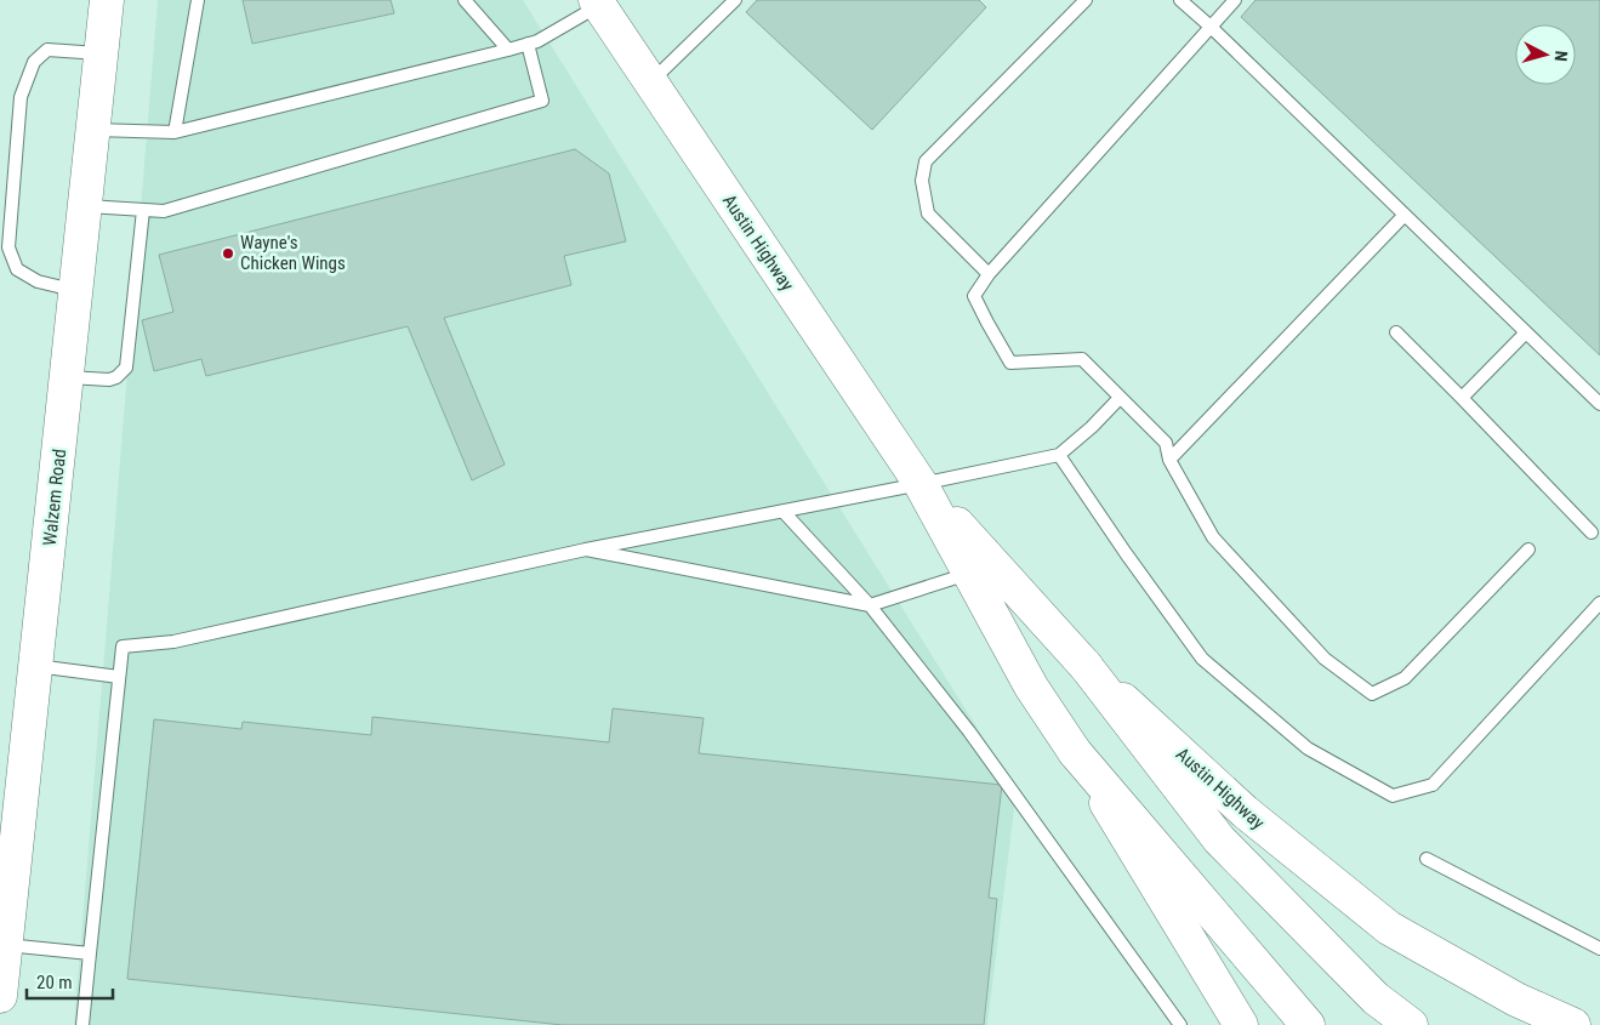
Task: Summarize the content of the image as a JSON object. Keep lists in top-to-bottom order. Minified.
{"streets":{"main road":["Austin Highway","Walzem Road"]},"places":["Wayne's Chicken Wings"],"scale_bar":"20 m","north":"right"}
